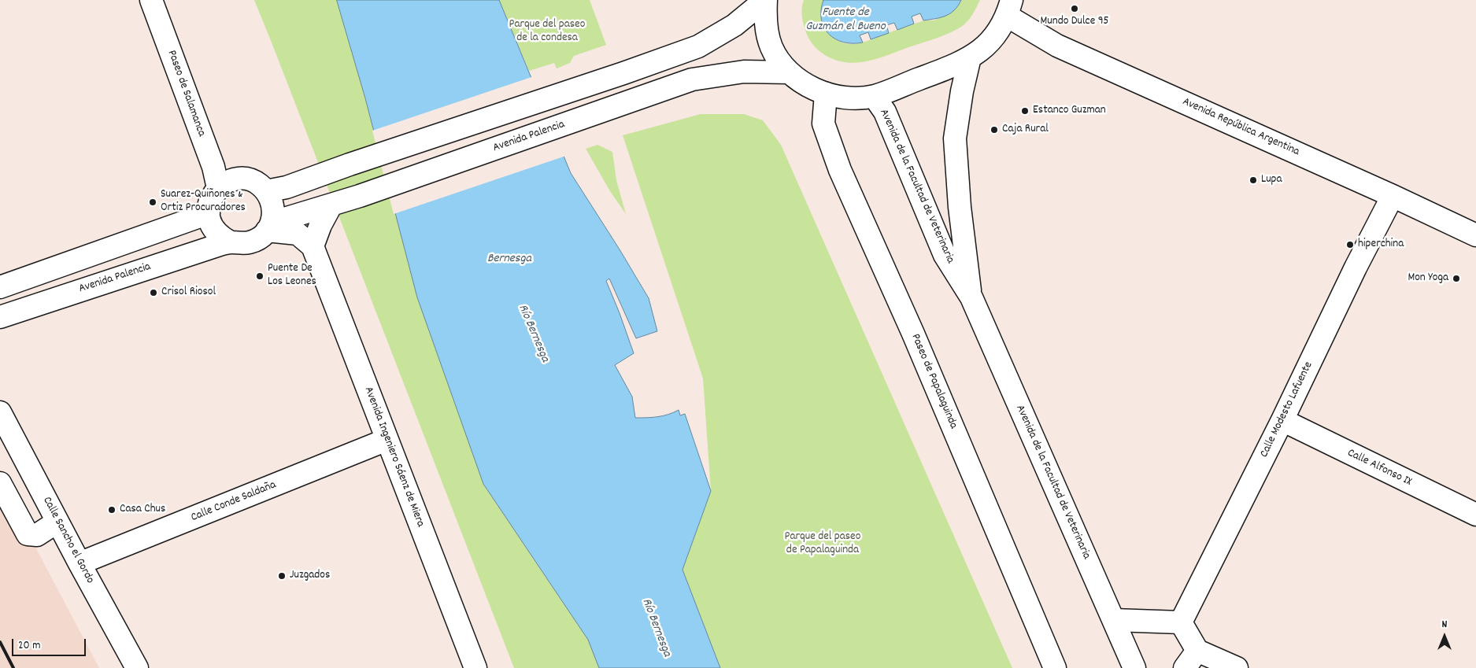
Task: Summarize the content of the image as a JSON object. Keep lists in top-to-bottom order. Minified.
{"streets":{"main road":["Paseo de Salamanca","Avenida República Argentina","Avenida Palencia","Avenida de la Facultad de Veterinaria","Paseo de Papalaguinda","Calle Modesto Lafuente","Avenida Ingeniero Sáenz de Miera","Calle Alfonso IX","Calle Conde Saldaña","Calle Sancho el Gordo"]},"crossings":[["Paseo de Salamanca","Avenida Palencia"],["Paseo de Salamanca","Avenida Ingeniero Sáenz de Miera"],["Avenida República Argentina","Calle Modesto Lafuente"],["Avenida Palencia","Avenida Ingeniero Sáenz de Miera"],["Calle Modesto Lafuente","Calle Alfonso IX"],["Avenida Ingeniero Sáenz de Miera","Calle Conde Saldaña"],["Calle Conde Saldaña","Calle Sancho el Gordo"]],"water":["Fuente de Guzmán el Bueno","Bernesga","Río Bernesga"],"parks":["Parque del paseo de la condesa","Parque del paseo de Papalaguinda"],"places":["Mundo Dulce 95","Estanco Guzman","Caja Rural","Lupa","Suarez-Quiñones & Ortiz Procuradores","hiperchina","Puente De Los Leones","Mon Yoga","Crisol Riosol","Casa Chus","Juzgados"],"scale_bar":"20 m","north":"top"}
